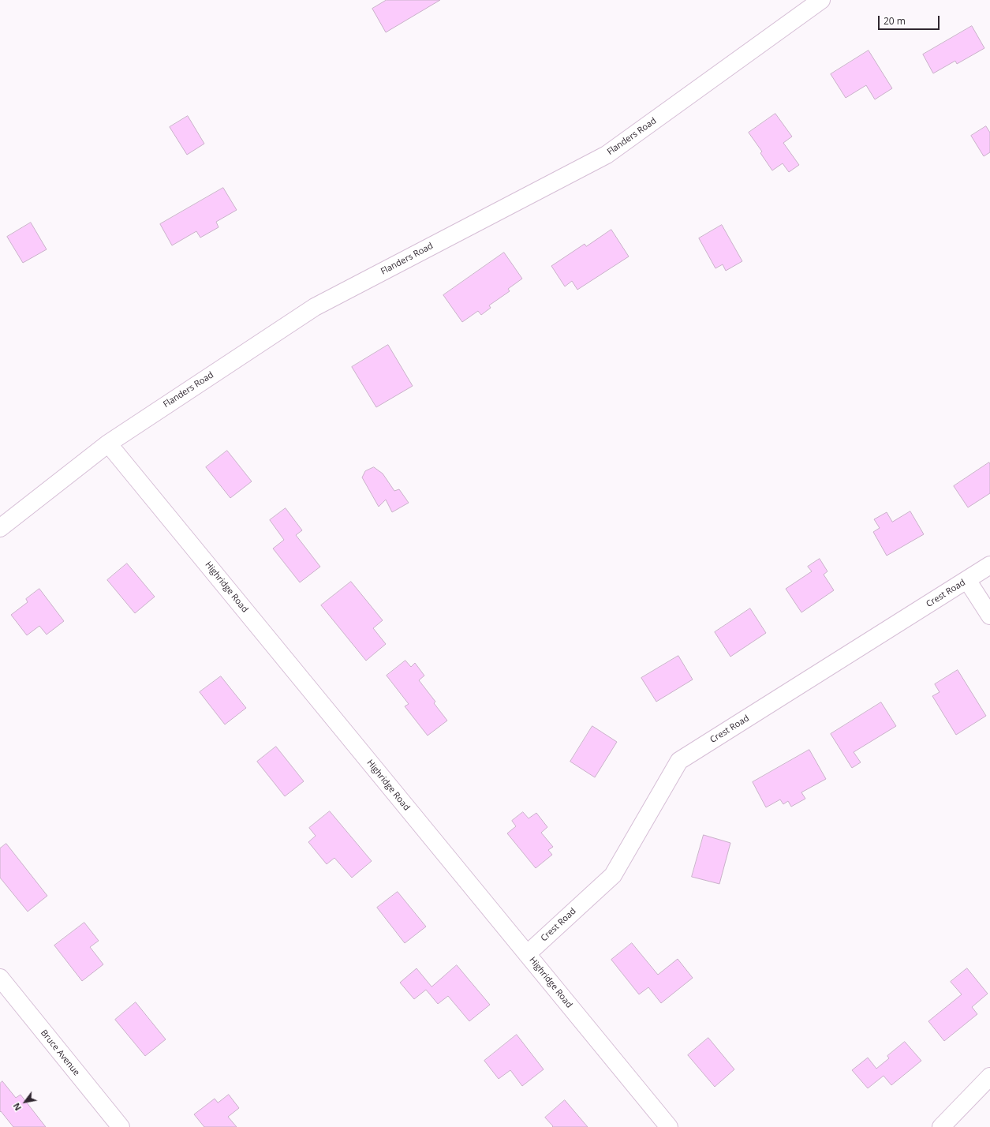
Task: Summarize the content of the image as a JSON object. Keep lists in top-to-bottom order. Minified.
{"streets":{"street":["Flanders Road","Highridge Road","Crest Road","Bruce Avenue"]},"crossings":[["Flanders Road","Highridge Road"],["Highridge Road","Crest Road"]],"scale_bar":"20 m","north":"bottom left"}
